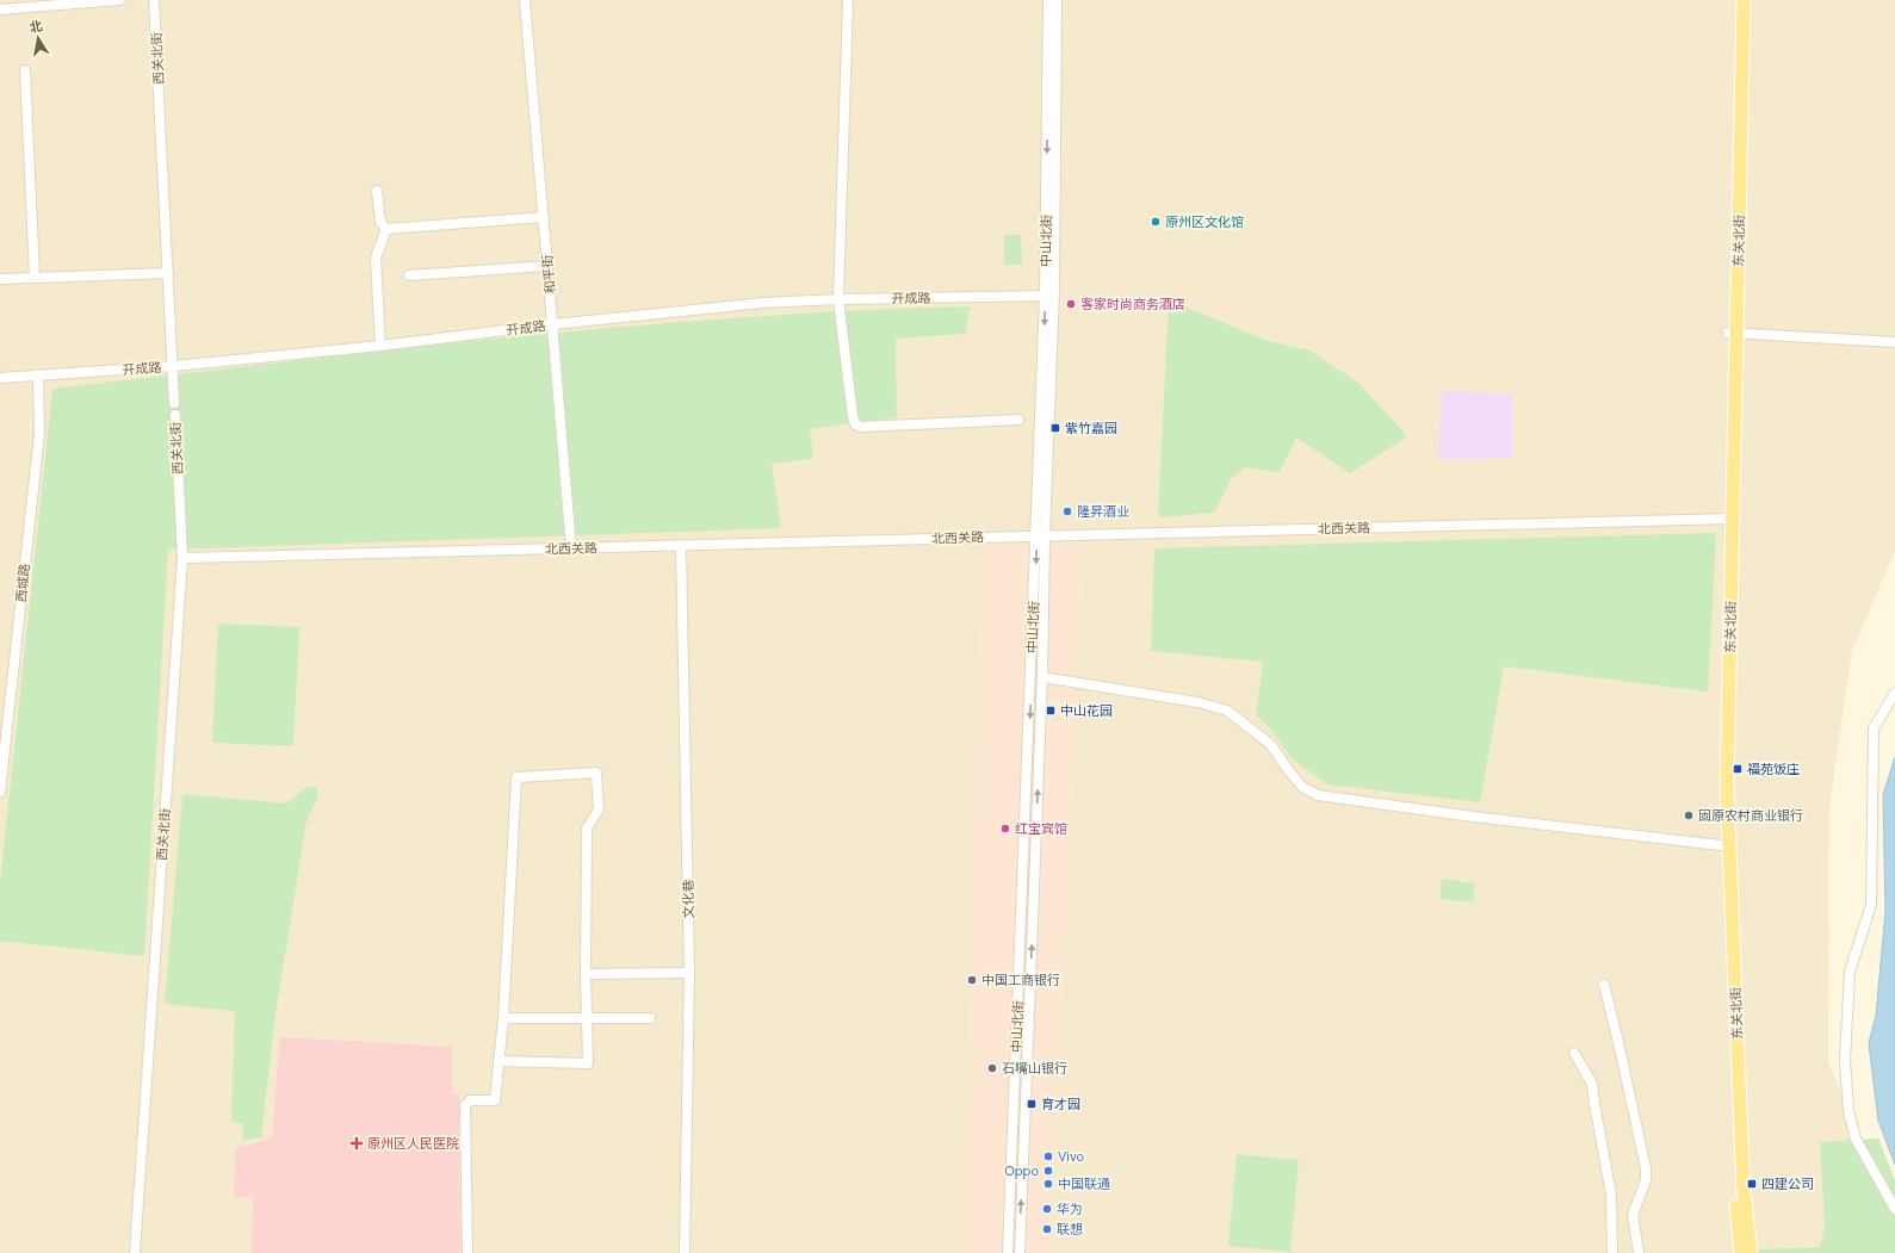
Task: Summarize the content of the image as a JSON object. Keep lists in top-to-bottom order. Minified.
{"streets":{"main road":["东关北街"],"street":["西关北街","中山北街","和平街","开成路","北西关路","西城路","文化巷"]},"crossings":[["西关北街","开成路"],["西关北街","北西关路"],["中山北街","开成路"],["中山北街","北西关路"],["东关北街","北西关路"],["和平街","开成路"],["和平街","北西关路"],["开成路","西城路"],["北西关路","文化巷"]],"places":{"other":["原州区文化馆","客家时尚商务酒店","隆昇酒业","固原农村商业银行","红宝宾馆","中国工商银行","石嘴山银行","Vivo","Oppo","中国联通","华为","联想"],"transit":["紫竹嘉园","中山花园","福苑饭庄","育才园","四建公司"],"health":["原州区人民医院"]},"north":"top"}
